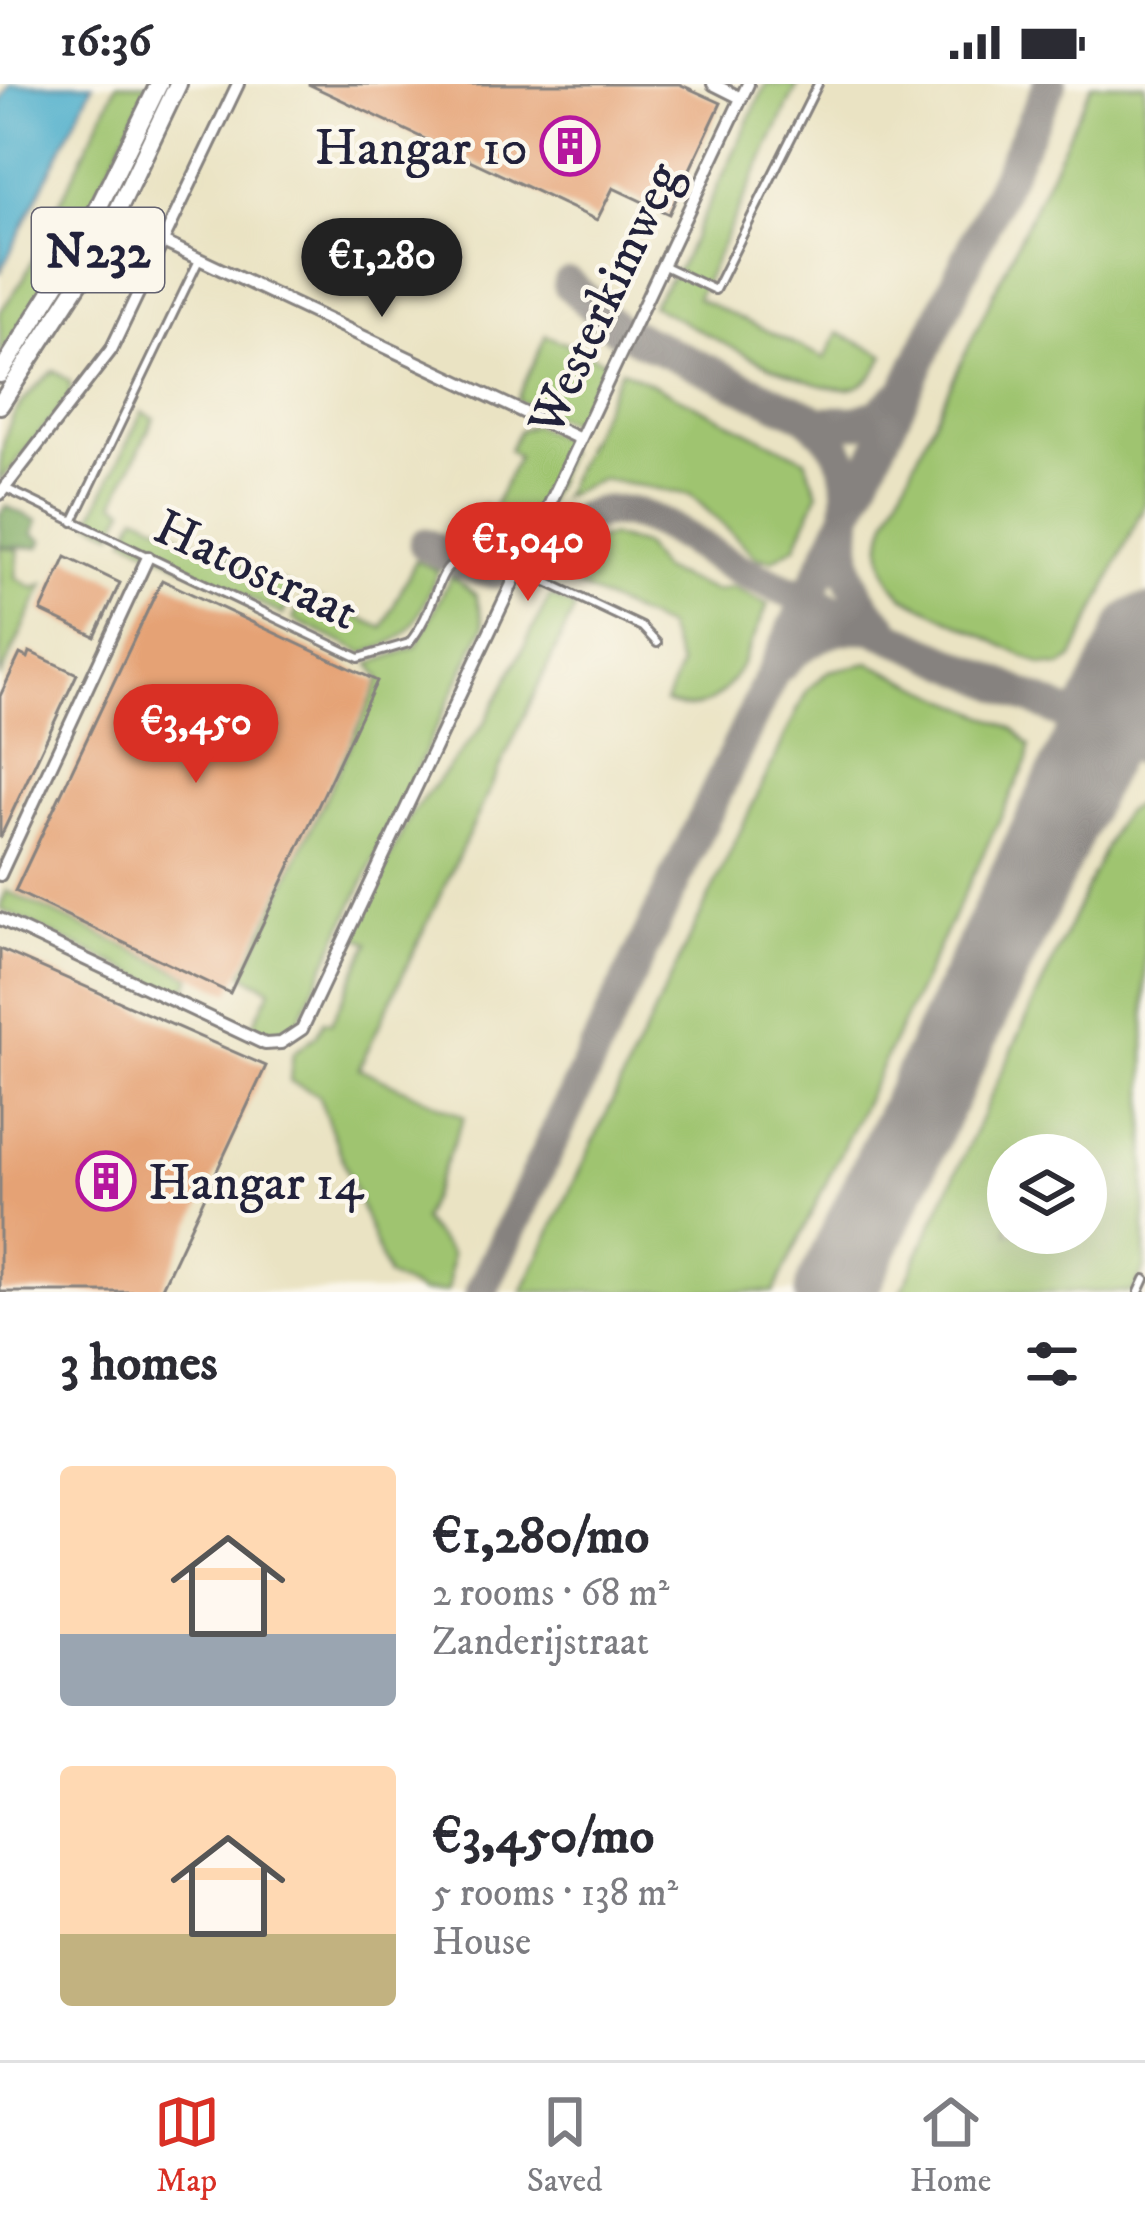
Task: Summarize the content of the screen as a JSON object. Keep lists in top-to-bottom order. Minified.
{"streets":{"main road":["N232"],"street":["Westerkimweg"],"lane":["Hatostraat"]},"crossings":[["Westerkimweg","Hatostraat"]],"places":{"building":["Hangar 10","Hangar 14"]},"page":{"status":"16:36","price":["€1,280","€1,040","€3,450"],"heading":"3 homes","list":[{"name":"€1,280/mo","note":"2 rooms · 68 m² · Zanderijstraat"},{"name":"€3,450/mo","note":"5 rooms · 138 m² · House"}],"tabs":["Map","Saved","Home"]}}
